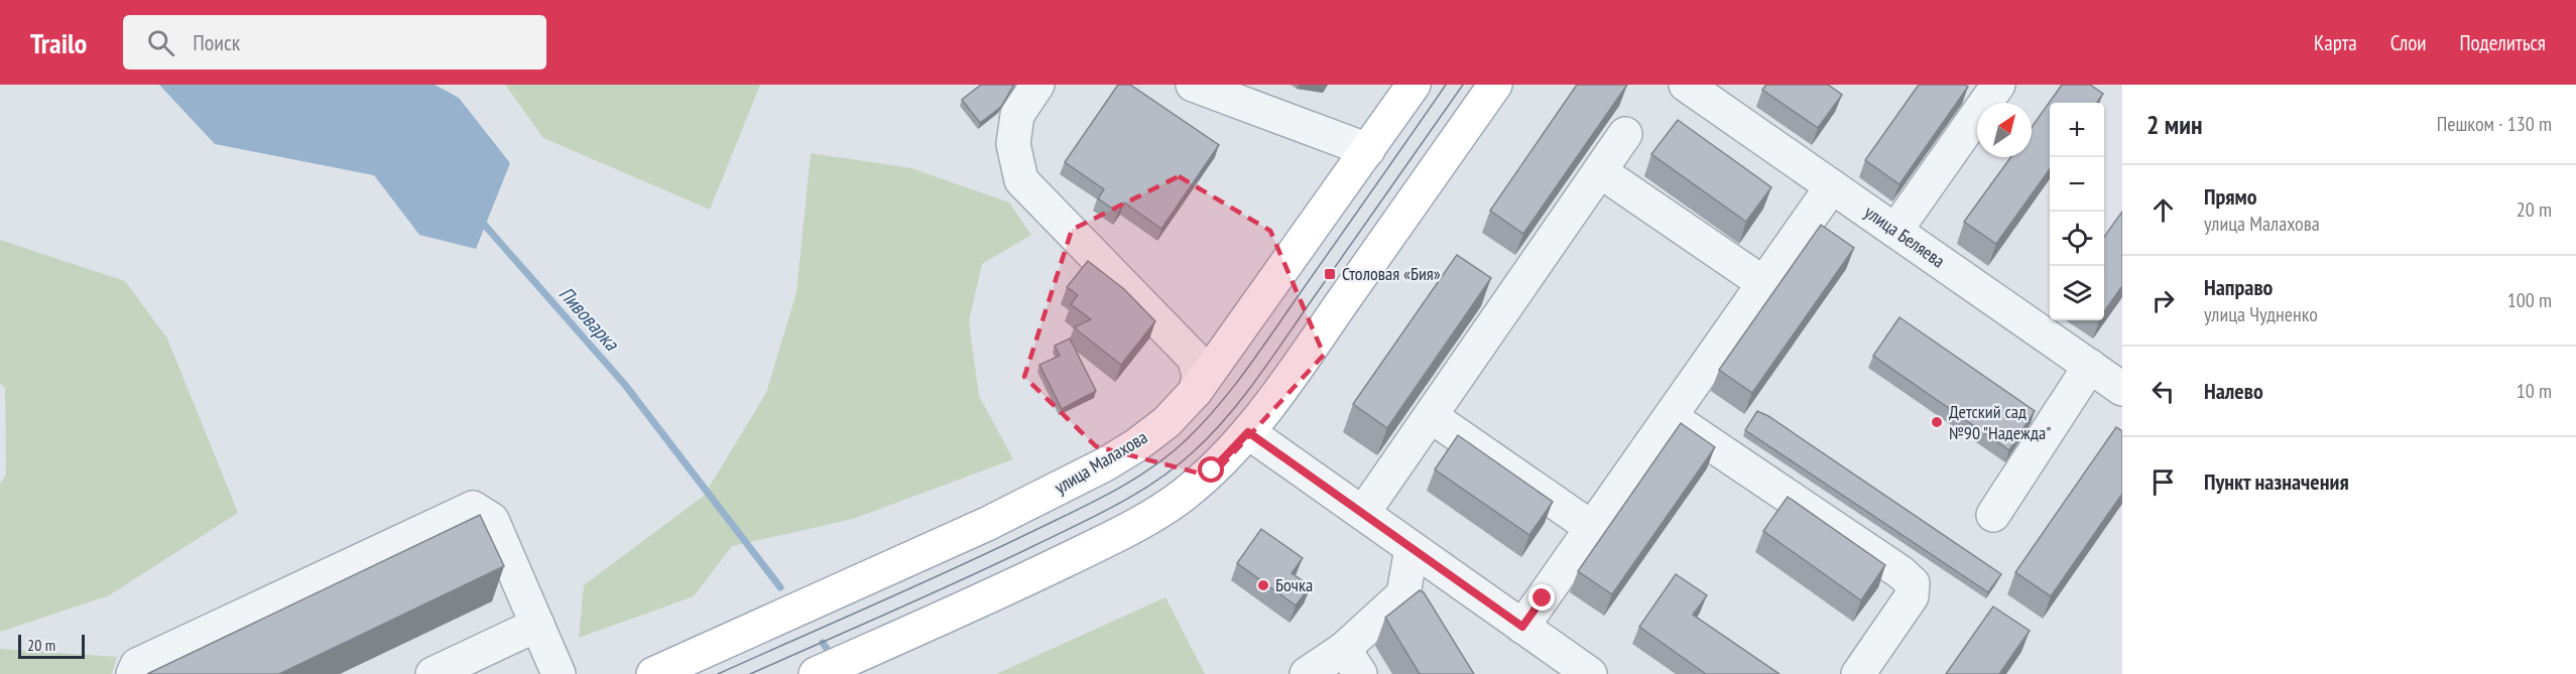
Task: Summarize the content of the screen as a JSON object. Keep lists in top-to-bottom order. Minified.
{"streets":{"main road":["улица Малахова"],"street":["улица Беляева"]},"water":["Пивоварка"],"places":{"transit":["Столовая «Бия»"],"other":["Детский сад №90 \"Надежда\"","Бочка"]},"scale_bar":"20 m","north":"top right","page":{"header":"Trailo","search":"Поиск","nav":["Карта","Слои","Поделиться"],"heading":["2 мин","Пешком · 130 m"],"map_buttons":["+","−"],"list":[["Прямо","улица Малахова","20 m"],["Направо","улица Чудненко","100 m"],["Налево","10 m"],"Пункт назначения"],"scale":"20 m"}}
